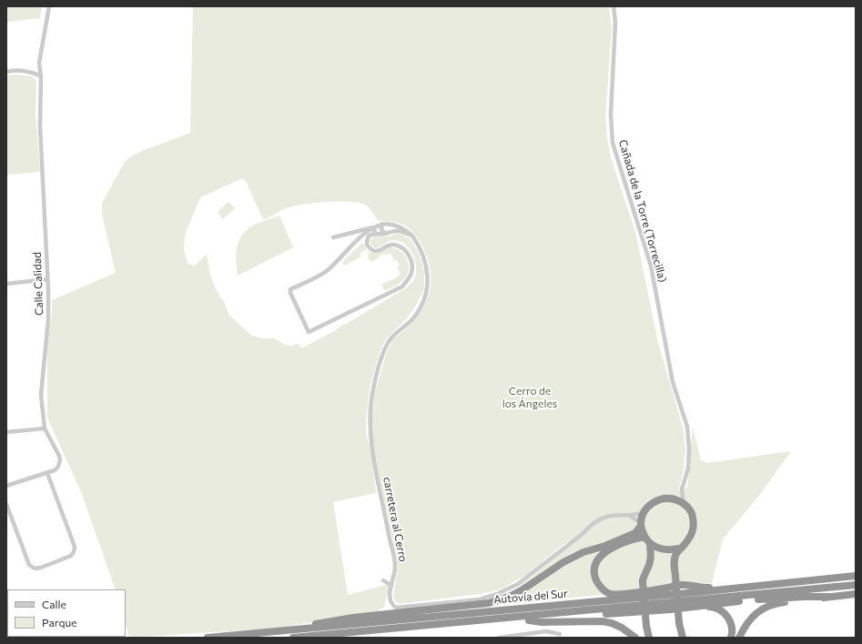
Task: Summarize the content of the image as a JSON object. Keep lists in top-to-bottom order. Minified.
{"streets":{"highway":["Autovía del Sur"],"street":["Cañada de la Torre (Torrecilla)","Calle Calidad","carretera al Cerro"]},"parks":["Cerro de los Ángeles"],"legend":["Calle","Parque"]}
